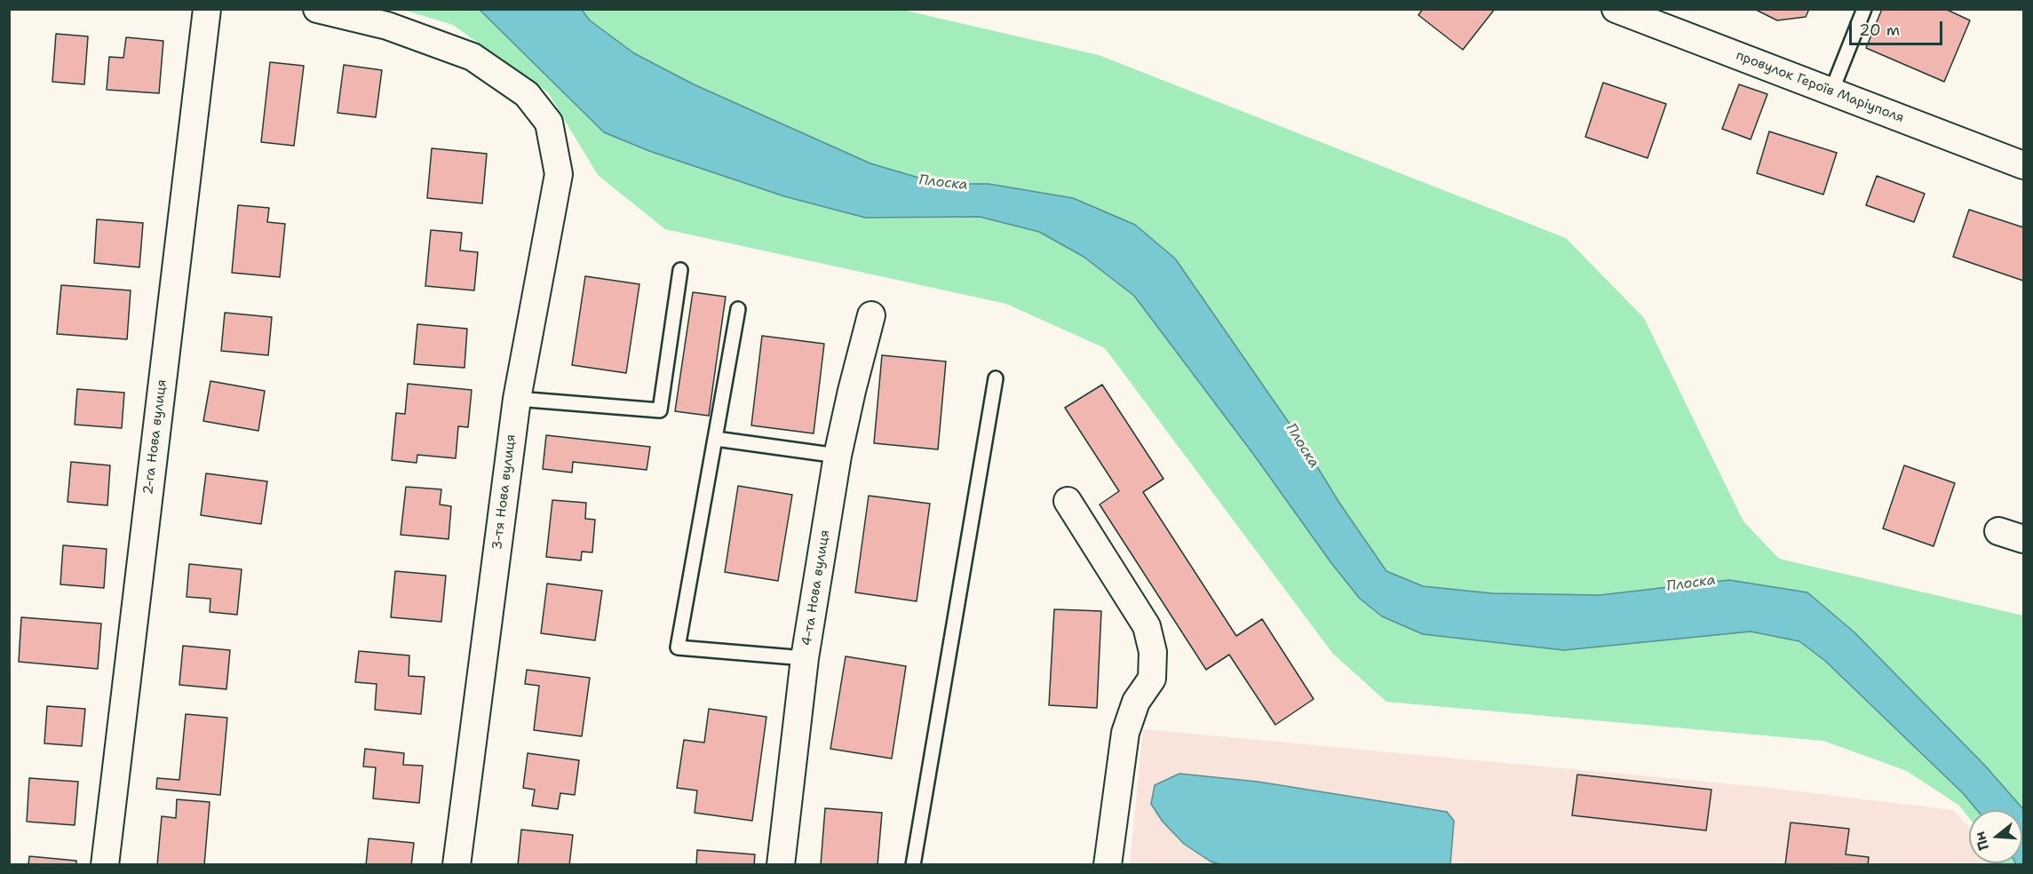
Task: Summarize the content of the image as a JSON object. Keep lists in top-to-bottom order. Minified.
{"streets":{"street":["провулок Героїв Маріуполя","2-га Нова вулиця","3-тя Нова вулиця","4-та Нова вулиця"]},"water":["Плоска"],"scale_bar":"20 m","north":"left"}
